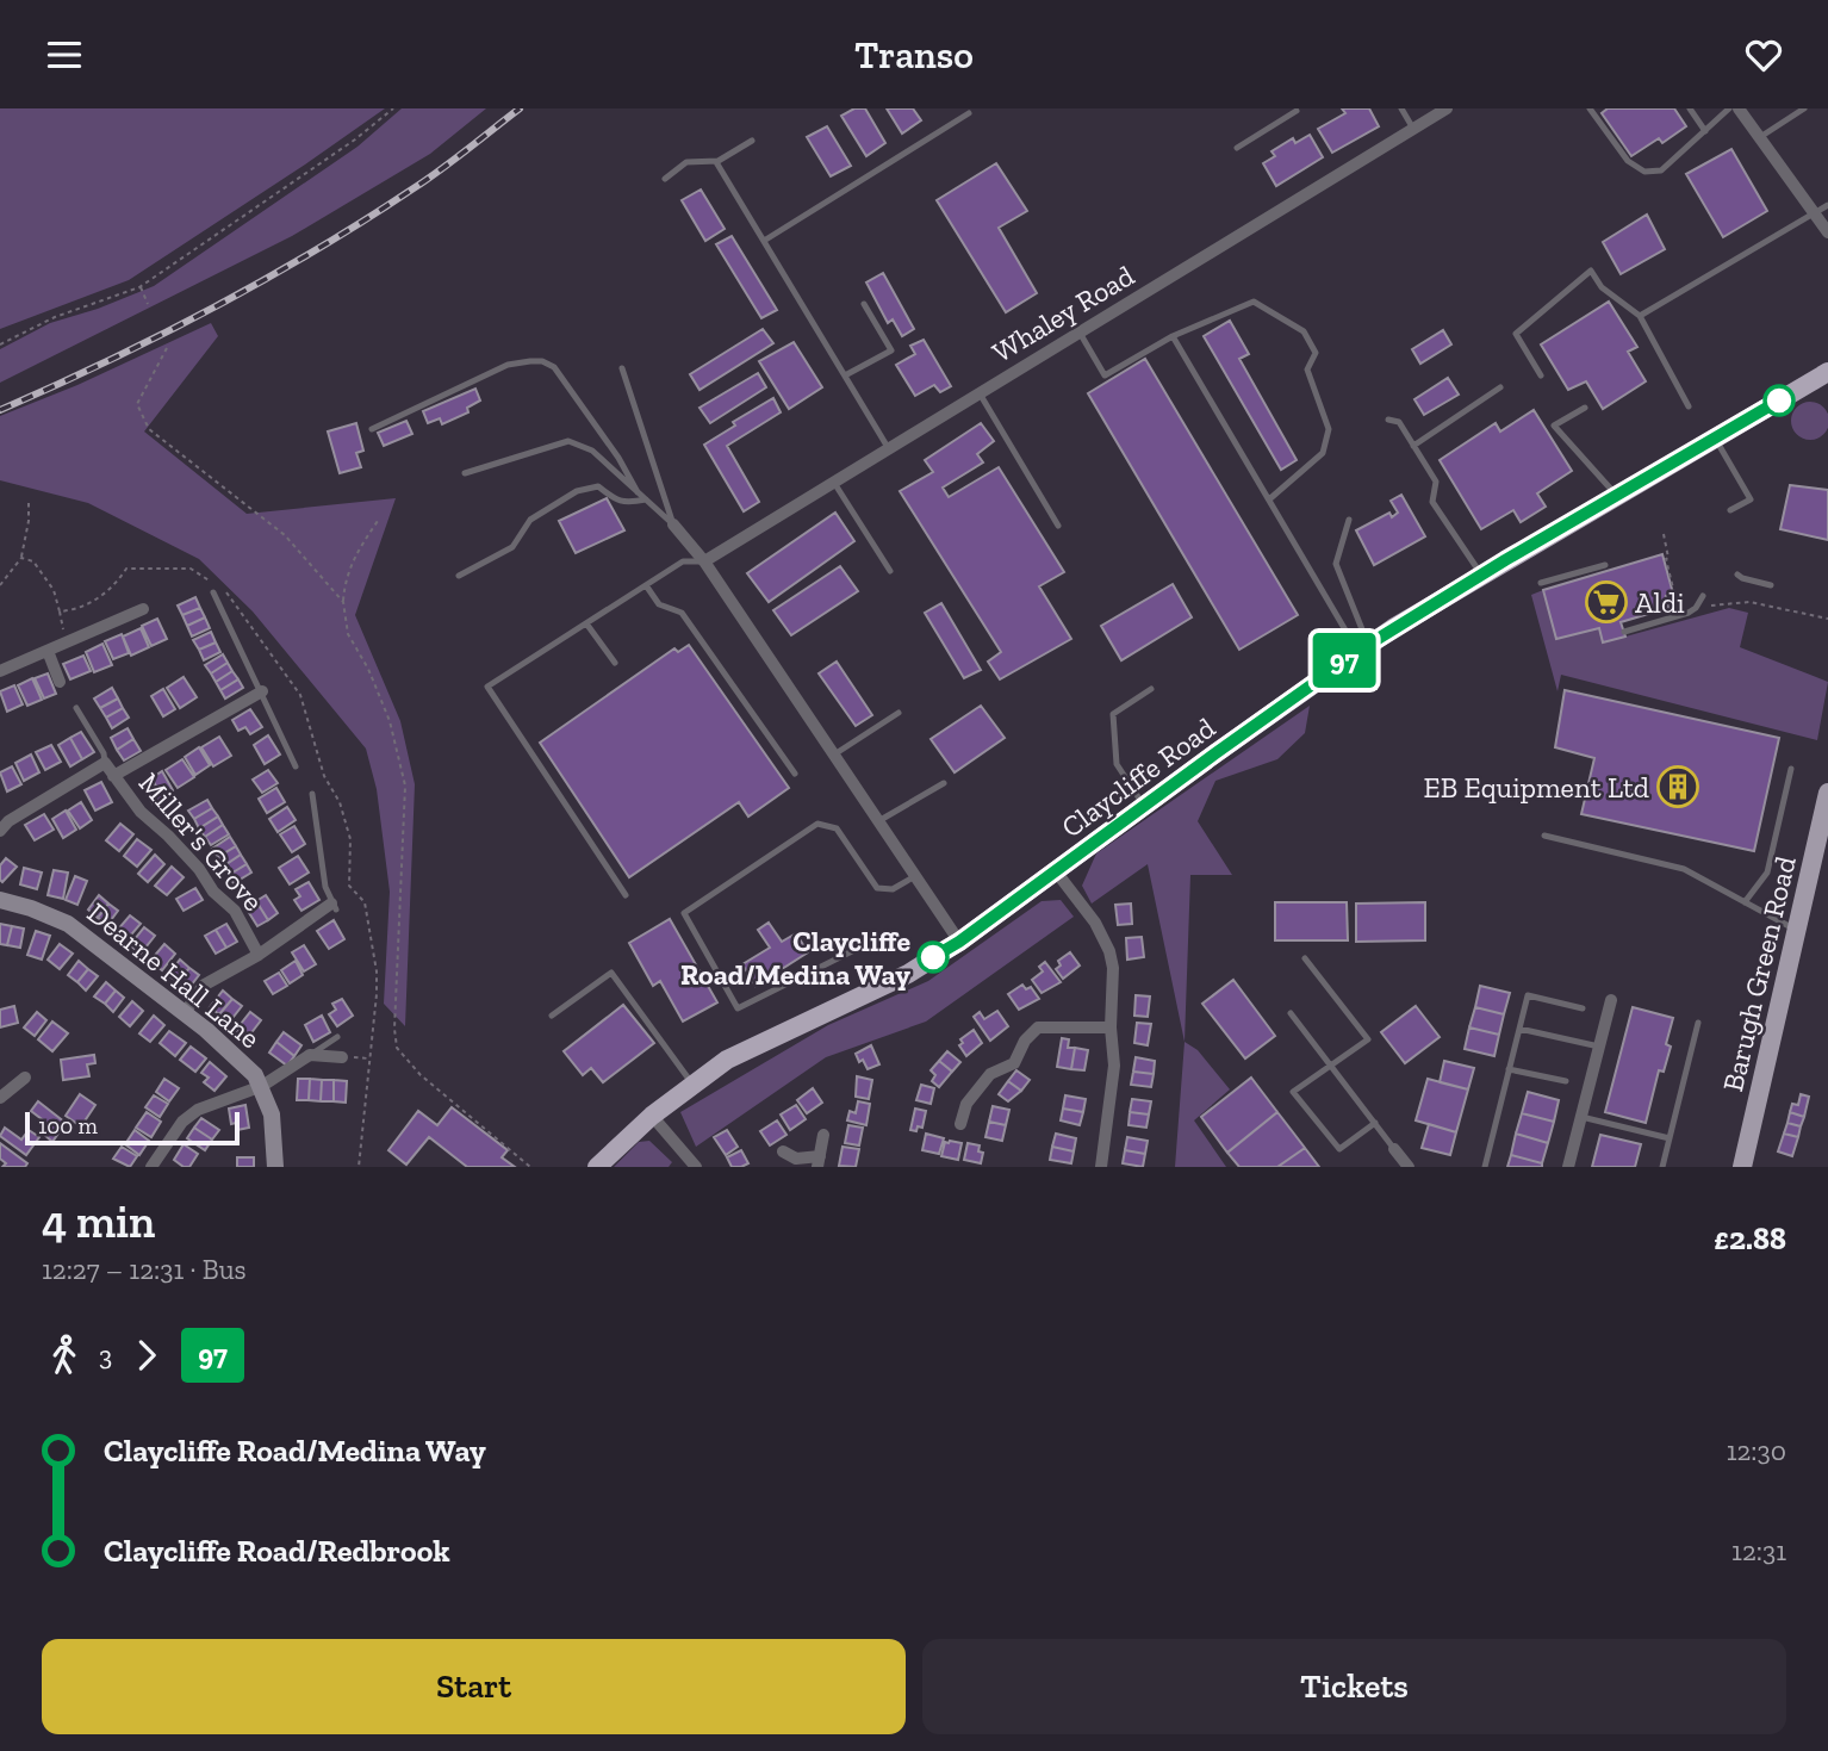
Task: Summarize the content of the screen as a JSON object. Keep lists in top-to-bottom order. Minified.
{"streets":{"highway":["Claycliffe Road"],"main road":["Barugh Green Road","Dearne Hall Lane"],"street":["Whaley Road","Miller's Grove"]},"crossings":[["Miller's Grove","Dearne Hall Lane"]],"places":{"supermarket":["Aldi"],"building":["EB Equipment Ltd"],"other":["Claycliffe Road/Medina Way"]},"lines":["bus line 97"],"scale_bar":"100 m","page":{"header":"Transo","on_map":"97","scale":"100 m","heading":["4 min","12:27 – 12:31 · Bus","£2.88"],"legs":["3","97"],"list":[{"name":"Claycliffe Road/Medina Way","value":"12:30"},{"name":"Claycliffe Road/Redbrook","value":"12:31"}],"buttons":["Start","Tickets"]}}
